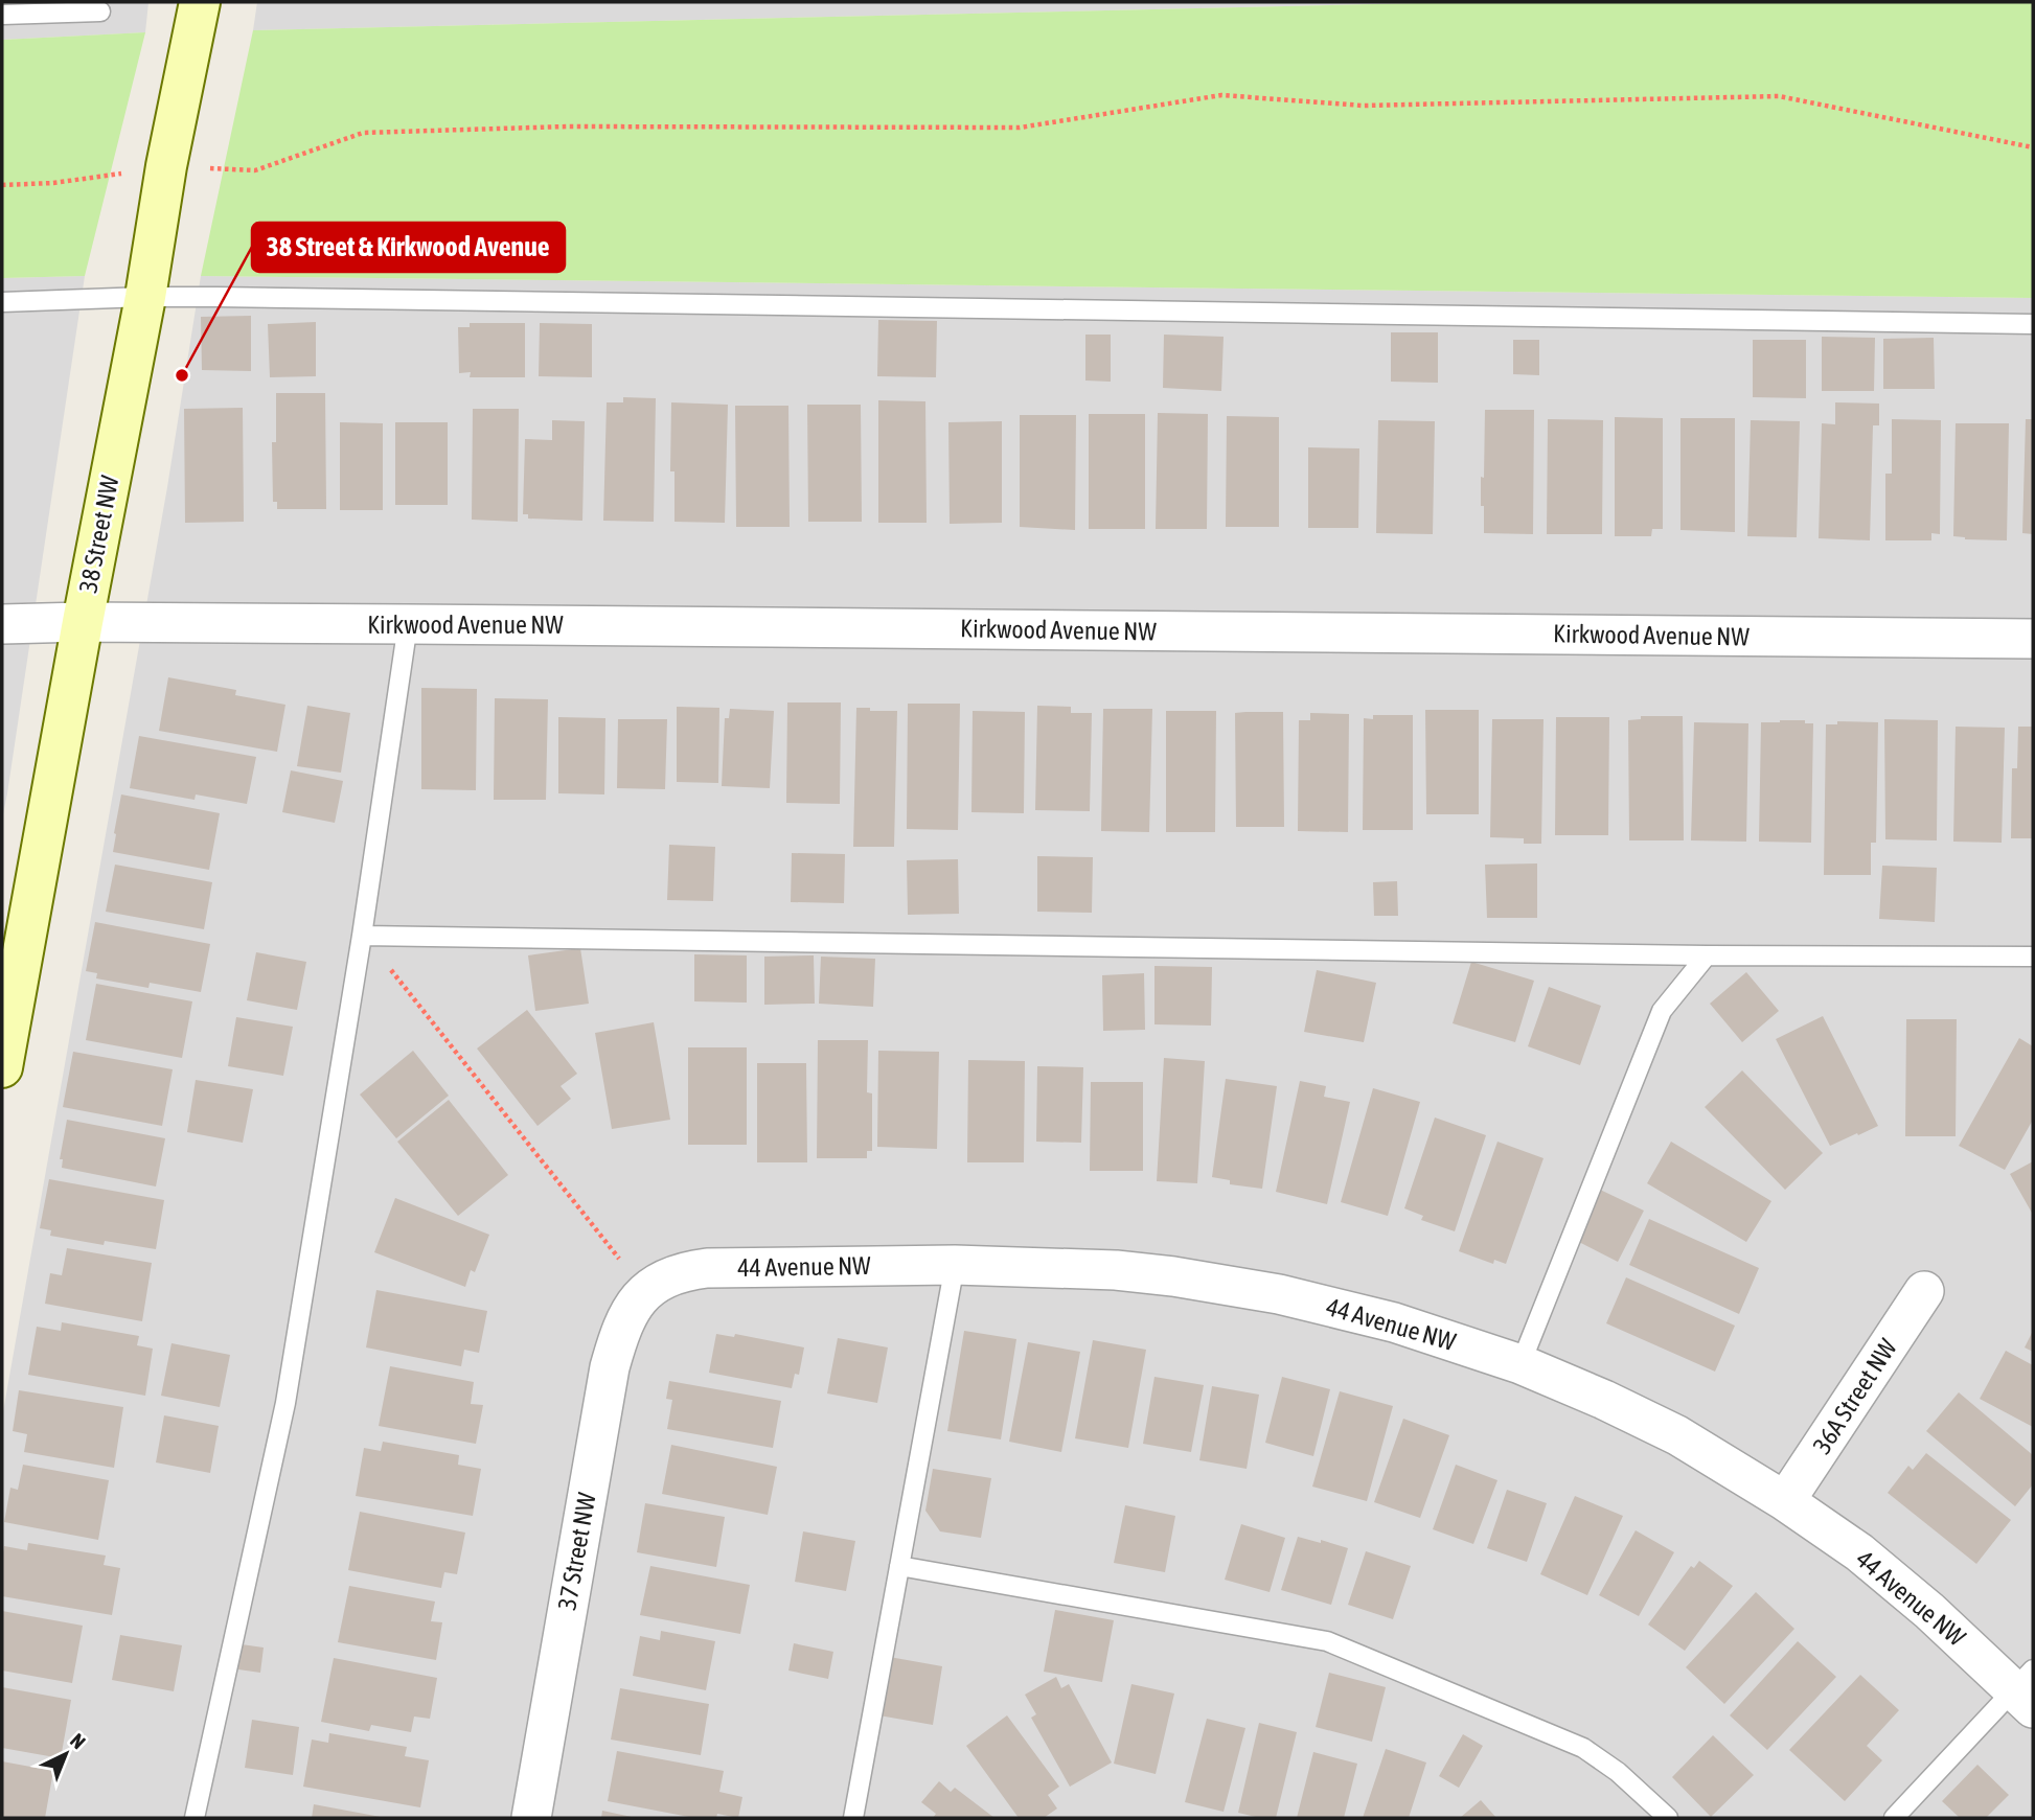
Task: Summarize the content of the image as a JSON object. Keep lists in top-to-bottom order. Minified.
{"streets":{"street":["38 Street NW","Kirkwood Avenue NW","44 Avenue NW","36A Street NW","37 Street NW"]},"crossings":[["38 Street NW","Kirkwood Avenue NW"],["44 Avenue NW","36A Street NW"],["44 Avenue NW","37 Street NW"]],"places":["38 Street & Kirkwood Avenue"],"north":"top right"}
